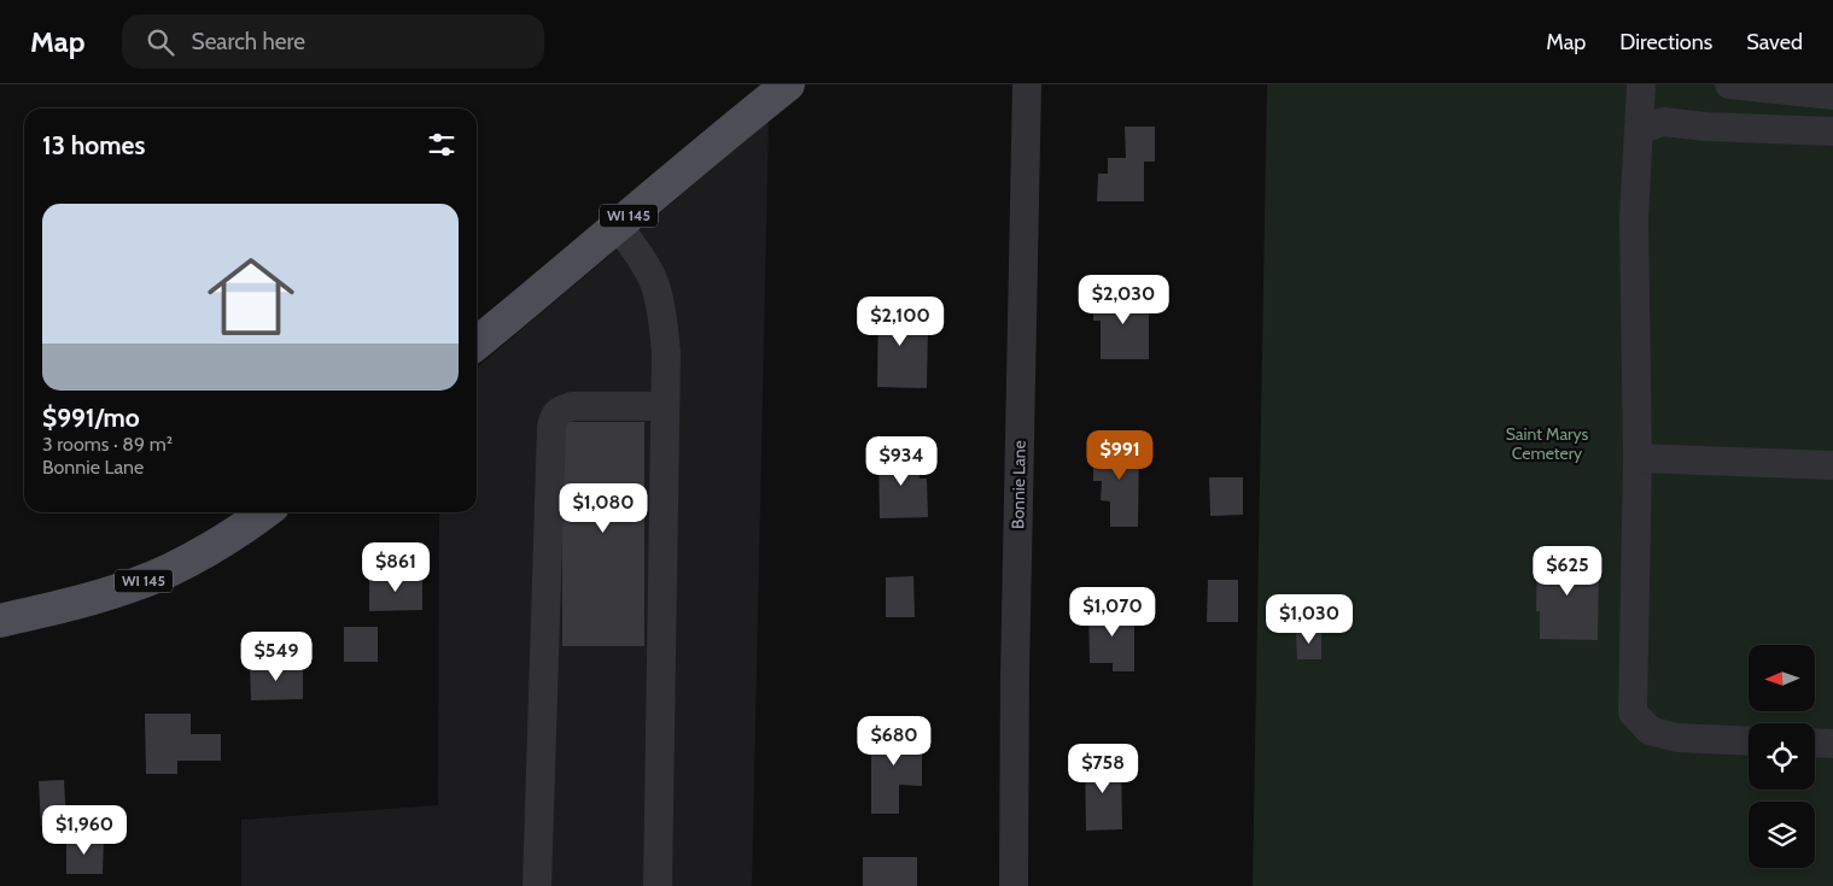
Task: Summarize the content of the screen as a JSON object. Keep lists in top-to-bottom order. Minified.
{"streets":{"main road":["WI 145"],"street":["Bonnie Lane"]},"parks":["Saint Marys Cemetery"],"north":"left","page":{"header":"Map","search":"Search here","nav":["Map","Directions","Saved"],"heading":"13 homes","list":[{"name":"$991/mo","note":"3 rooms · 89 m² · Bonnie Lane"}],"price":["$2,030","$2,100","$991","$934","$1,080","$861","$625","$1,070","$1,030","$549","$680","$758","$1,960"]}}
